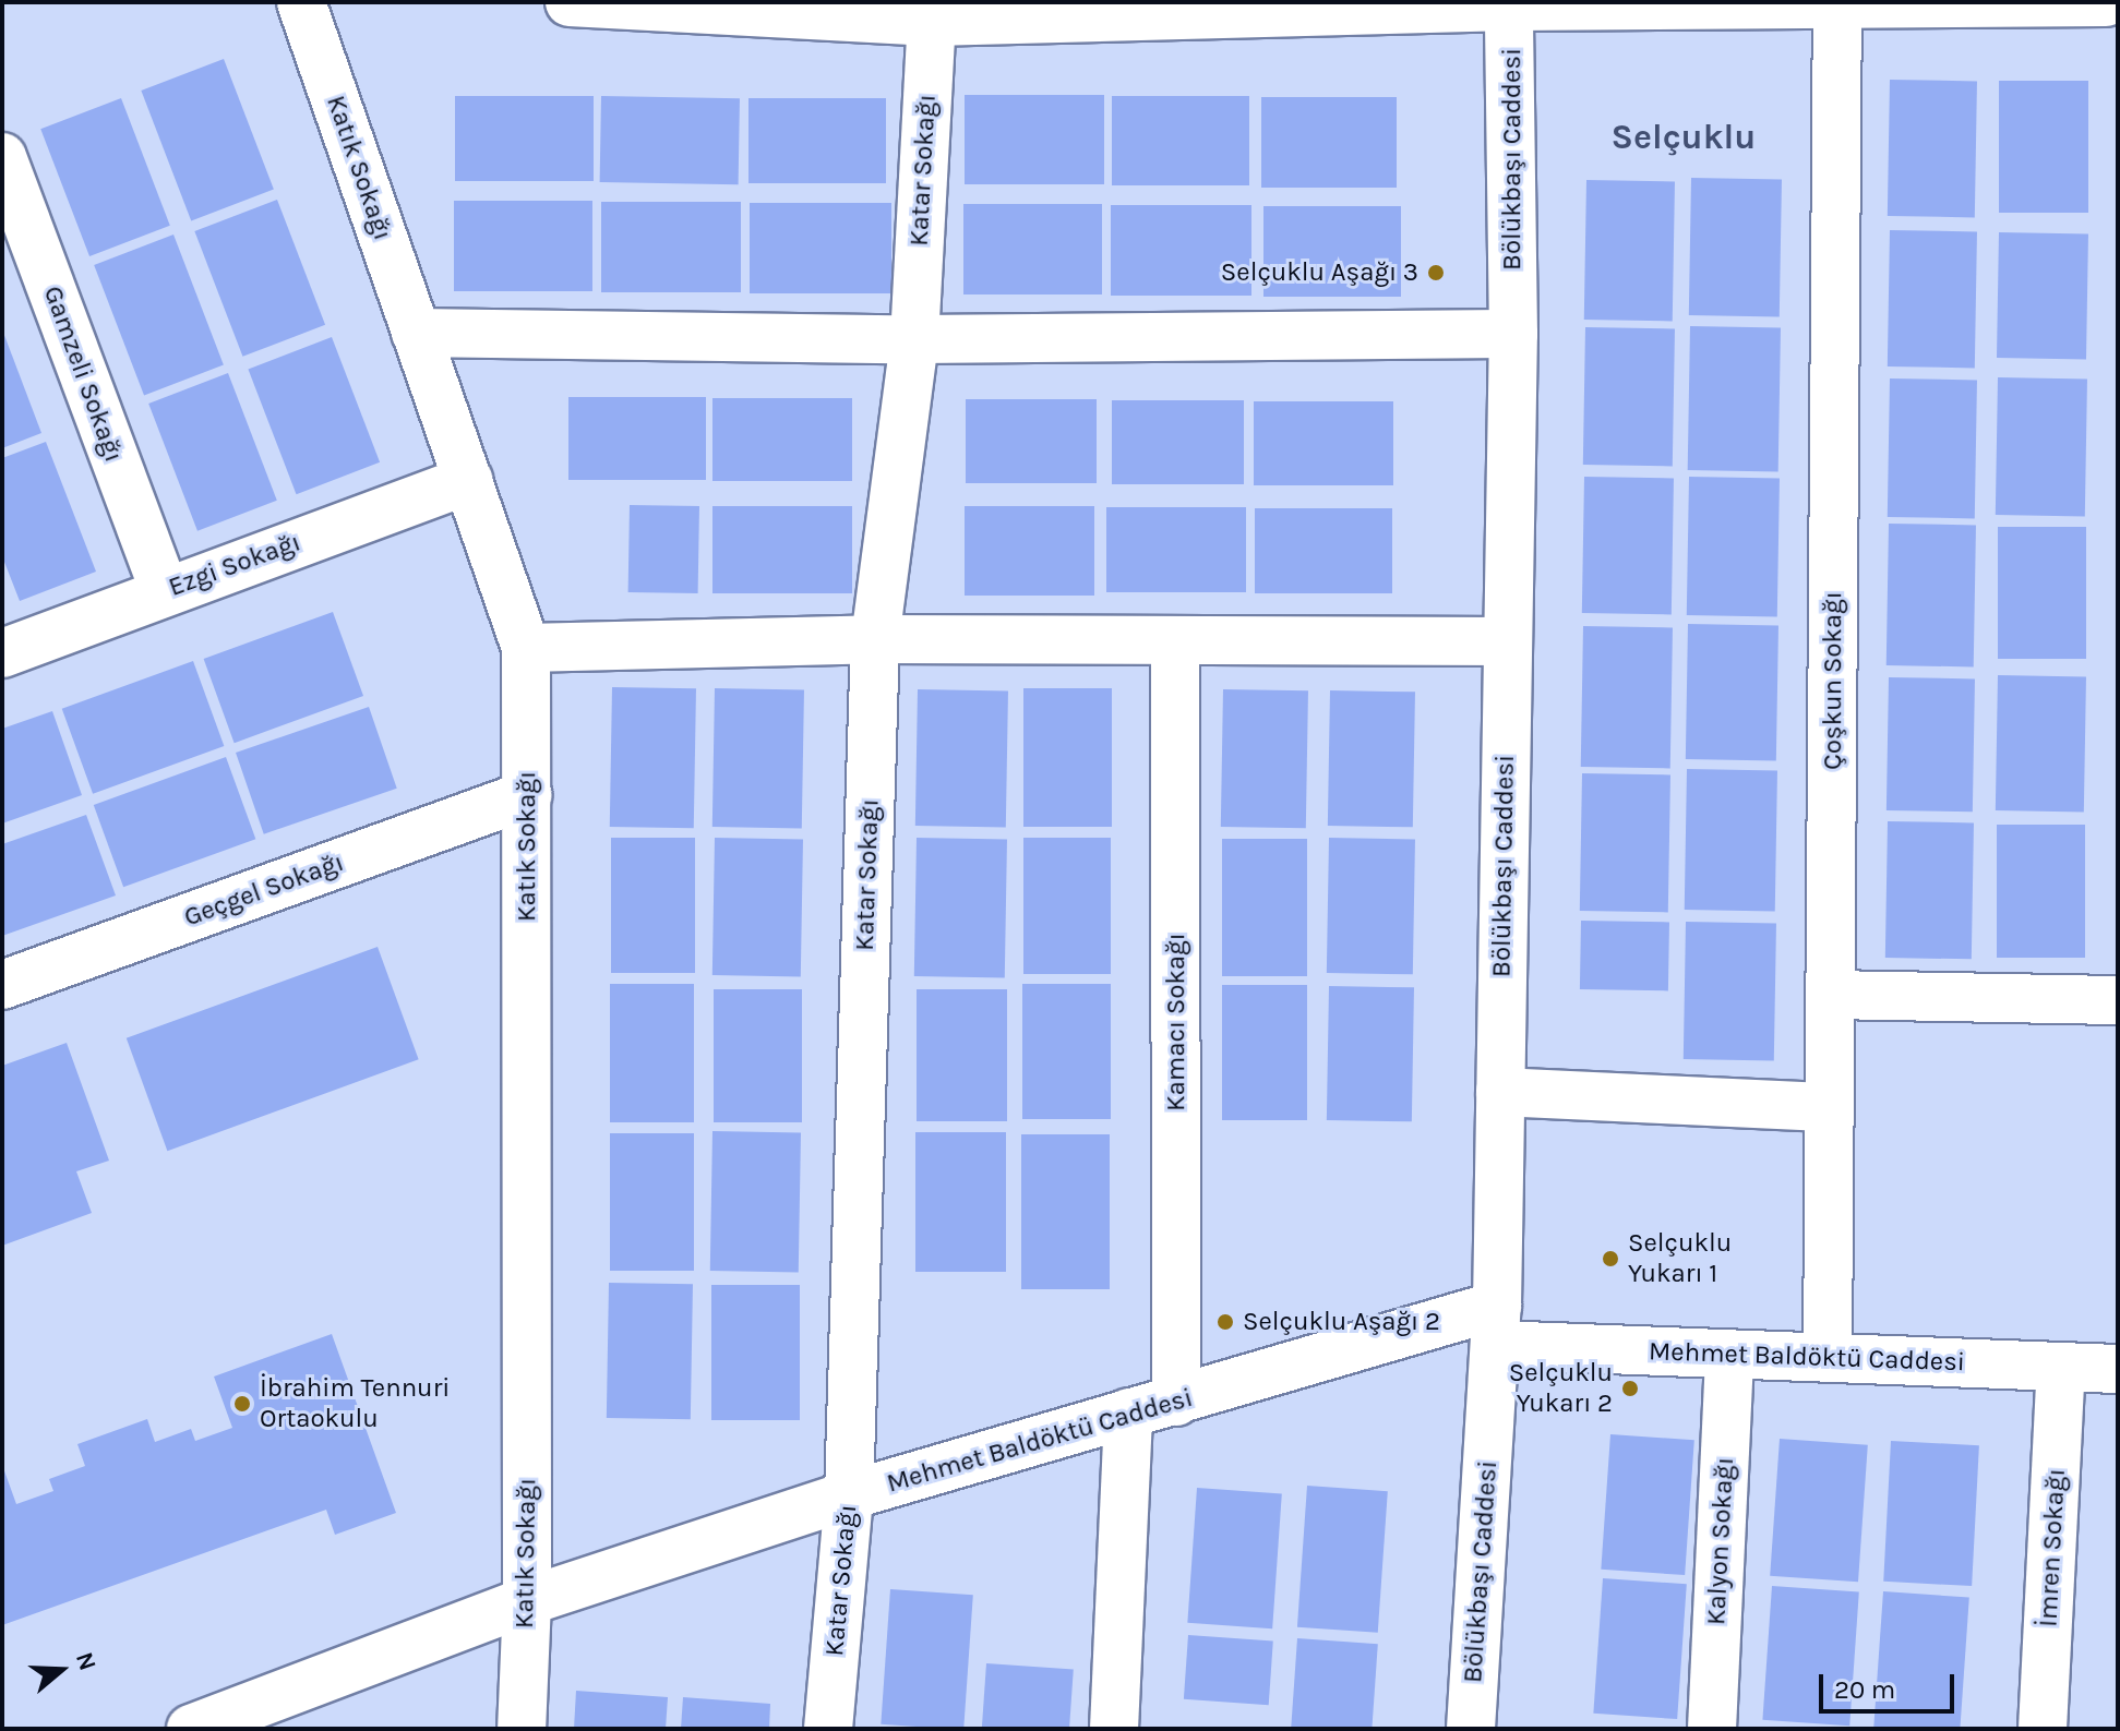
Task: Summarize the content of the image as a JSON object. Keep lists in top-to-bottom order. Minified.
{"streets":{"street":["Bölükbaşı Caddesi","Katık Sokağı","Katar Sokağı","Gamzeli Sokağı","Ezgi Sokağı","Çoşkun Sokağı","Geçgel Sokağı","Kamacı Sokağı","Mehmet Baldöktü Caddesi","Kalyon Sokağı","İmren Sokağı"]},"crossings":[["Bölükbaşı Caddesi","Mehmet Baldöktü Caddesi"],["Katık Sokağı","Ezgi Sokağı"],["Katık Sokağı","Geçgel Sokağı"],["Katık Sokağı","Mehmet Baldöktü Caddesi"],["Katar Sokağı","Mehmet Baldöktü Caddesi"],["Gamzeli Sokağı","Ezgi Sokağı"],["Çoşkun Sokağı","Mehmet Baldöktü Caddesi"],["Kamacı Sokağı","Mehmet Baldöktü Caddesi"],["Mehmet Baldöktü Caddesi","Kalyon Sokağı"],["Mehmet Baldöktü Caddesi","İmren Sokağı"]],"districts":["Selçuklu"],"places":["Selçuklu Aşağı 3","Selçuklu Yukarı 1","Selçuklu Aşağı 2","Selçuklu Yukarı 2","İbrahim Tennuri Ortaokulu"],"scale_bar":"20 m","north":"right"}
